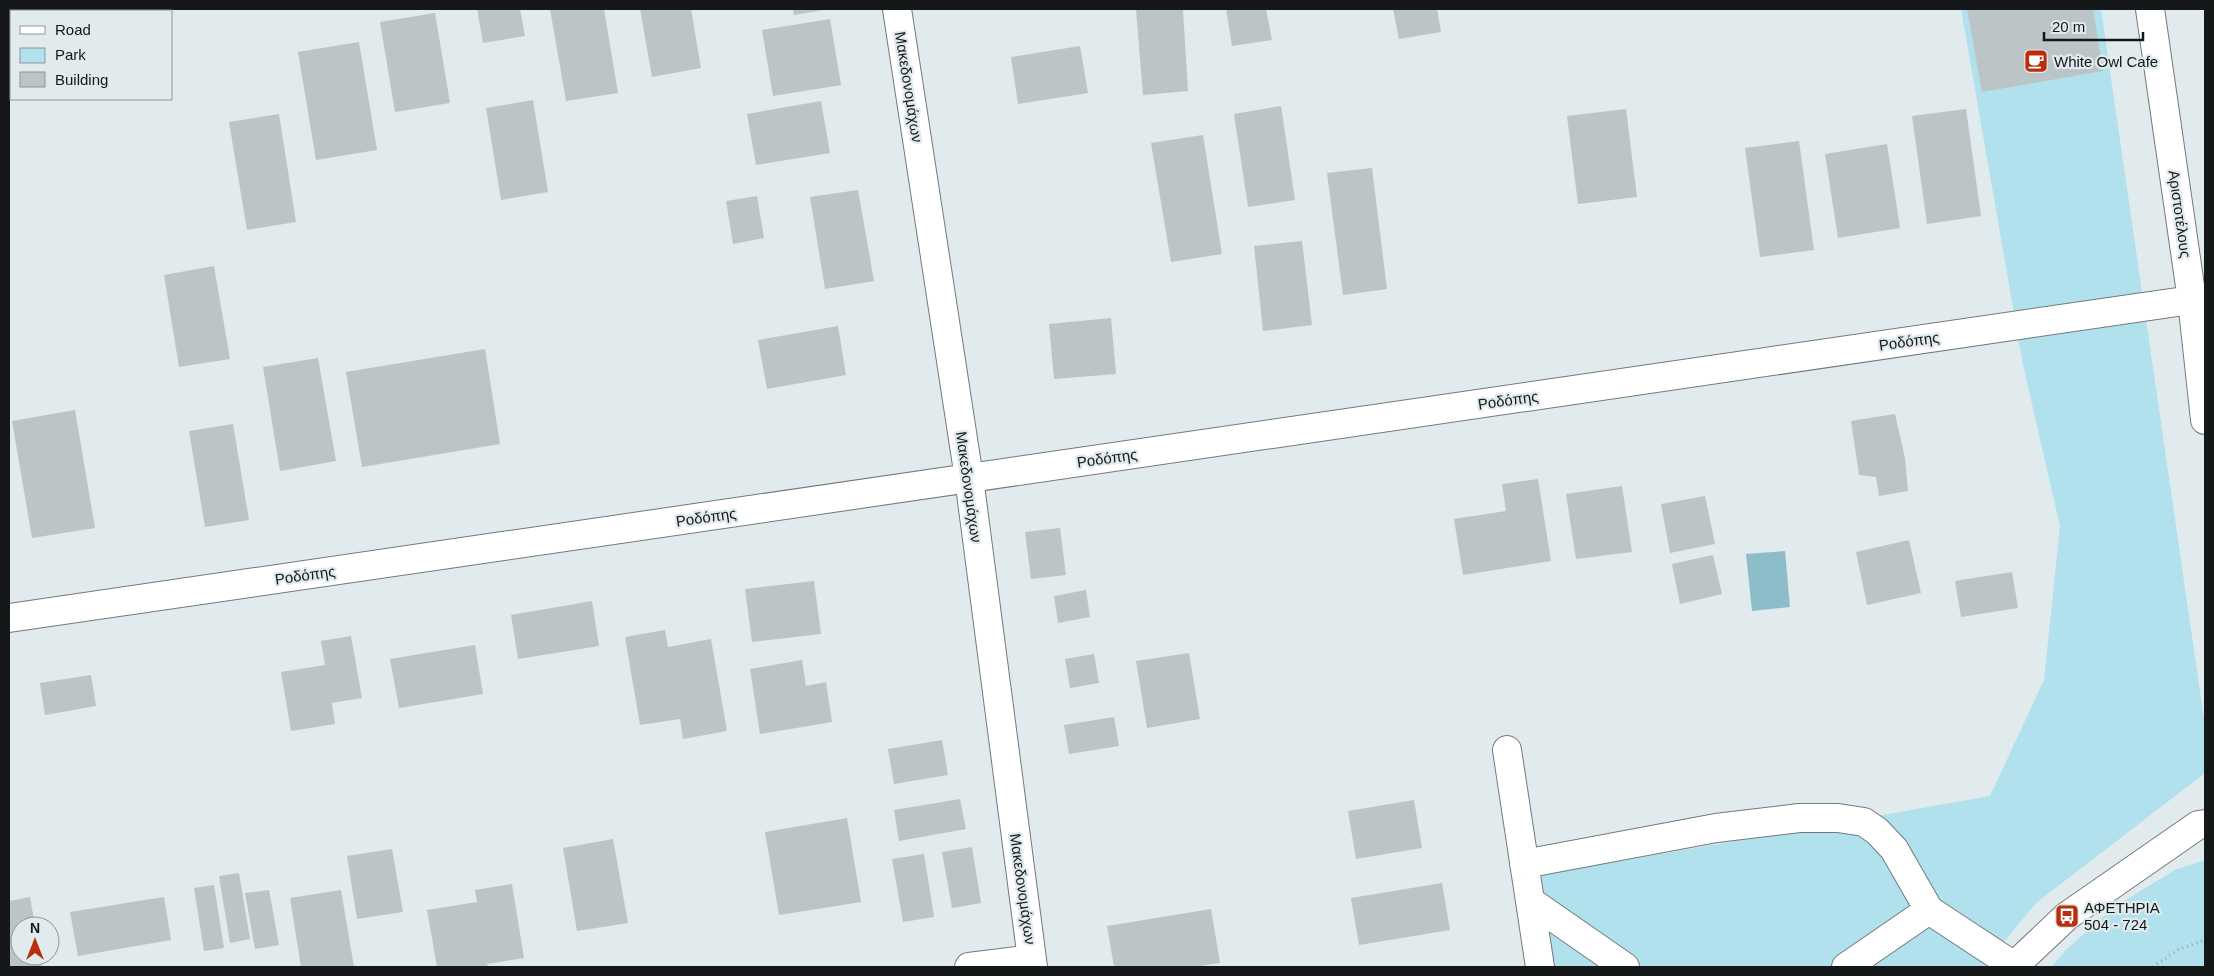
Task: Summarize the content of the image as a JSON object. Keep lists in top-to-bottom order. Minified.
{"streets":{"street":["Μακεδονομάχων","Αριστοτέλους","Ροδόπης"]},"crossings":[["Μακεδονομάχων","Ροδόπης"],["Αριστοτέλους","Ροδόπης"]],"places":{"cafe":["White Owl Cafe"],"bus stop":["ΑΦΕΤΗΡΙΑ 504 - 724"]},"legend":["Road","Park","Building"],"scale_bar":"20 m","north":"top"}
